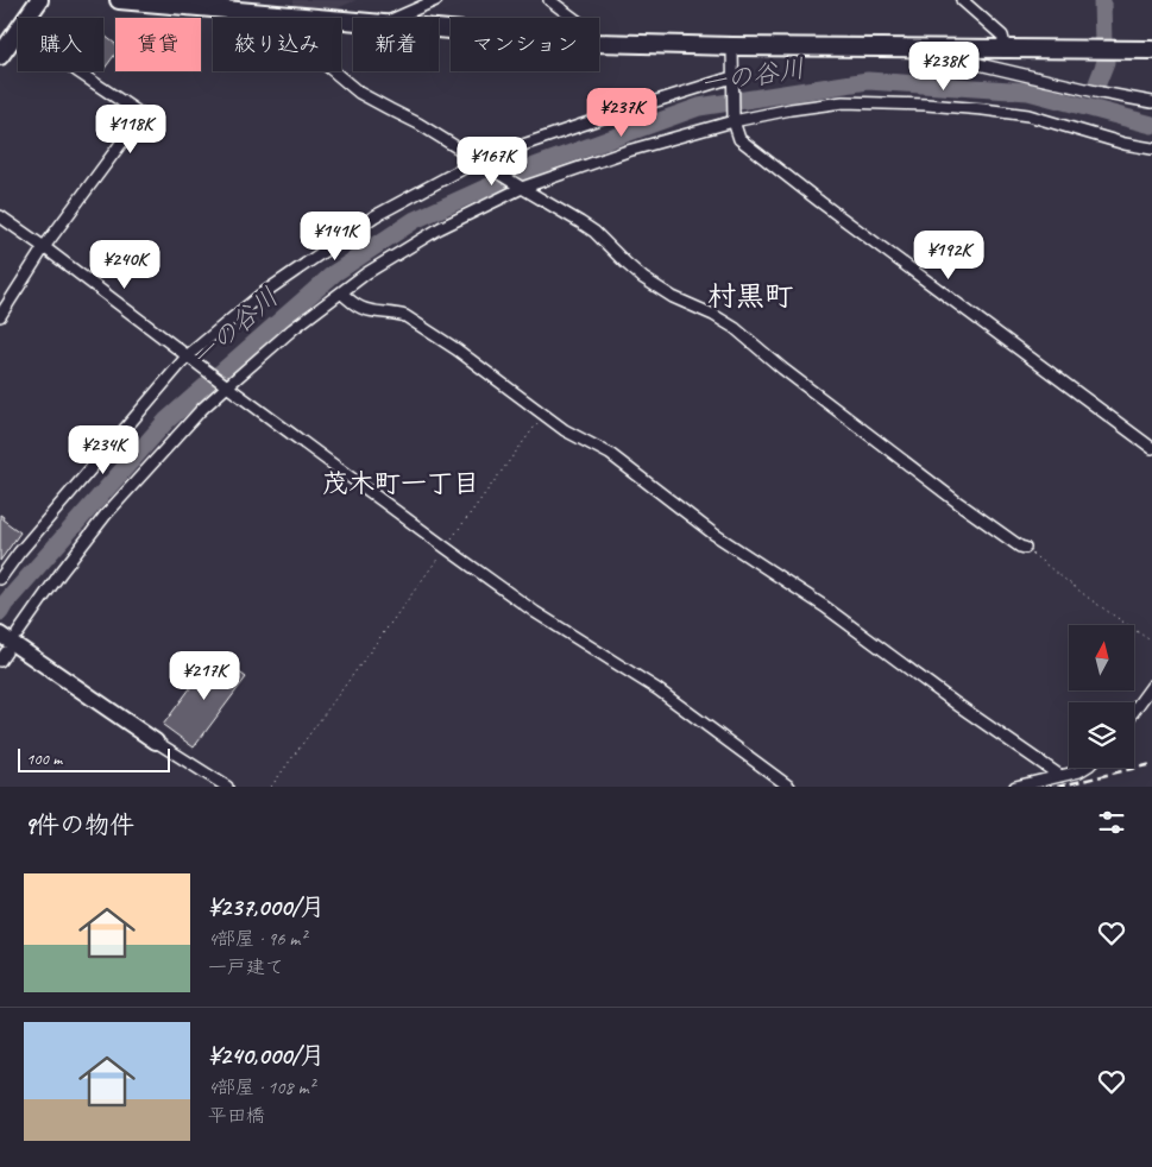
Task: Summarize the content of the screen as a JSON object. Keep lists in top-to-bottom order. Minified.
{"districts":["村黒町","茂木町一丁目"],"water":["一の谷川"],"scale_bar":"100 m","north":"top","page":{"chip":["購入","賃貸","絞り込み","新着","マンション"],"price":["¥238K","¥237K","¥118K","¥167K","¥141K","¥192K","¥240K","¥234K","¥217K"],"scale":"100 m","heading":"9件の物件","list":[{"name":"¥237,000/月","note":"4部屋 · 96 m² · 一戸建て"},{"name":"¥240,000/月","note":"4部屋 · 108 m² · 平田橋"}]}}
